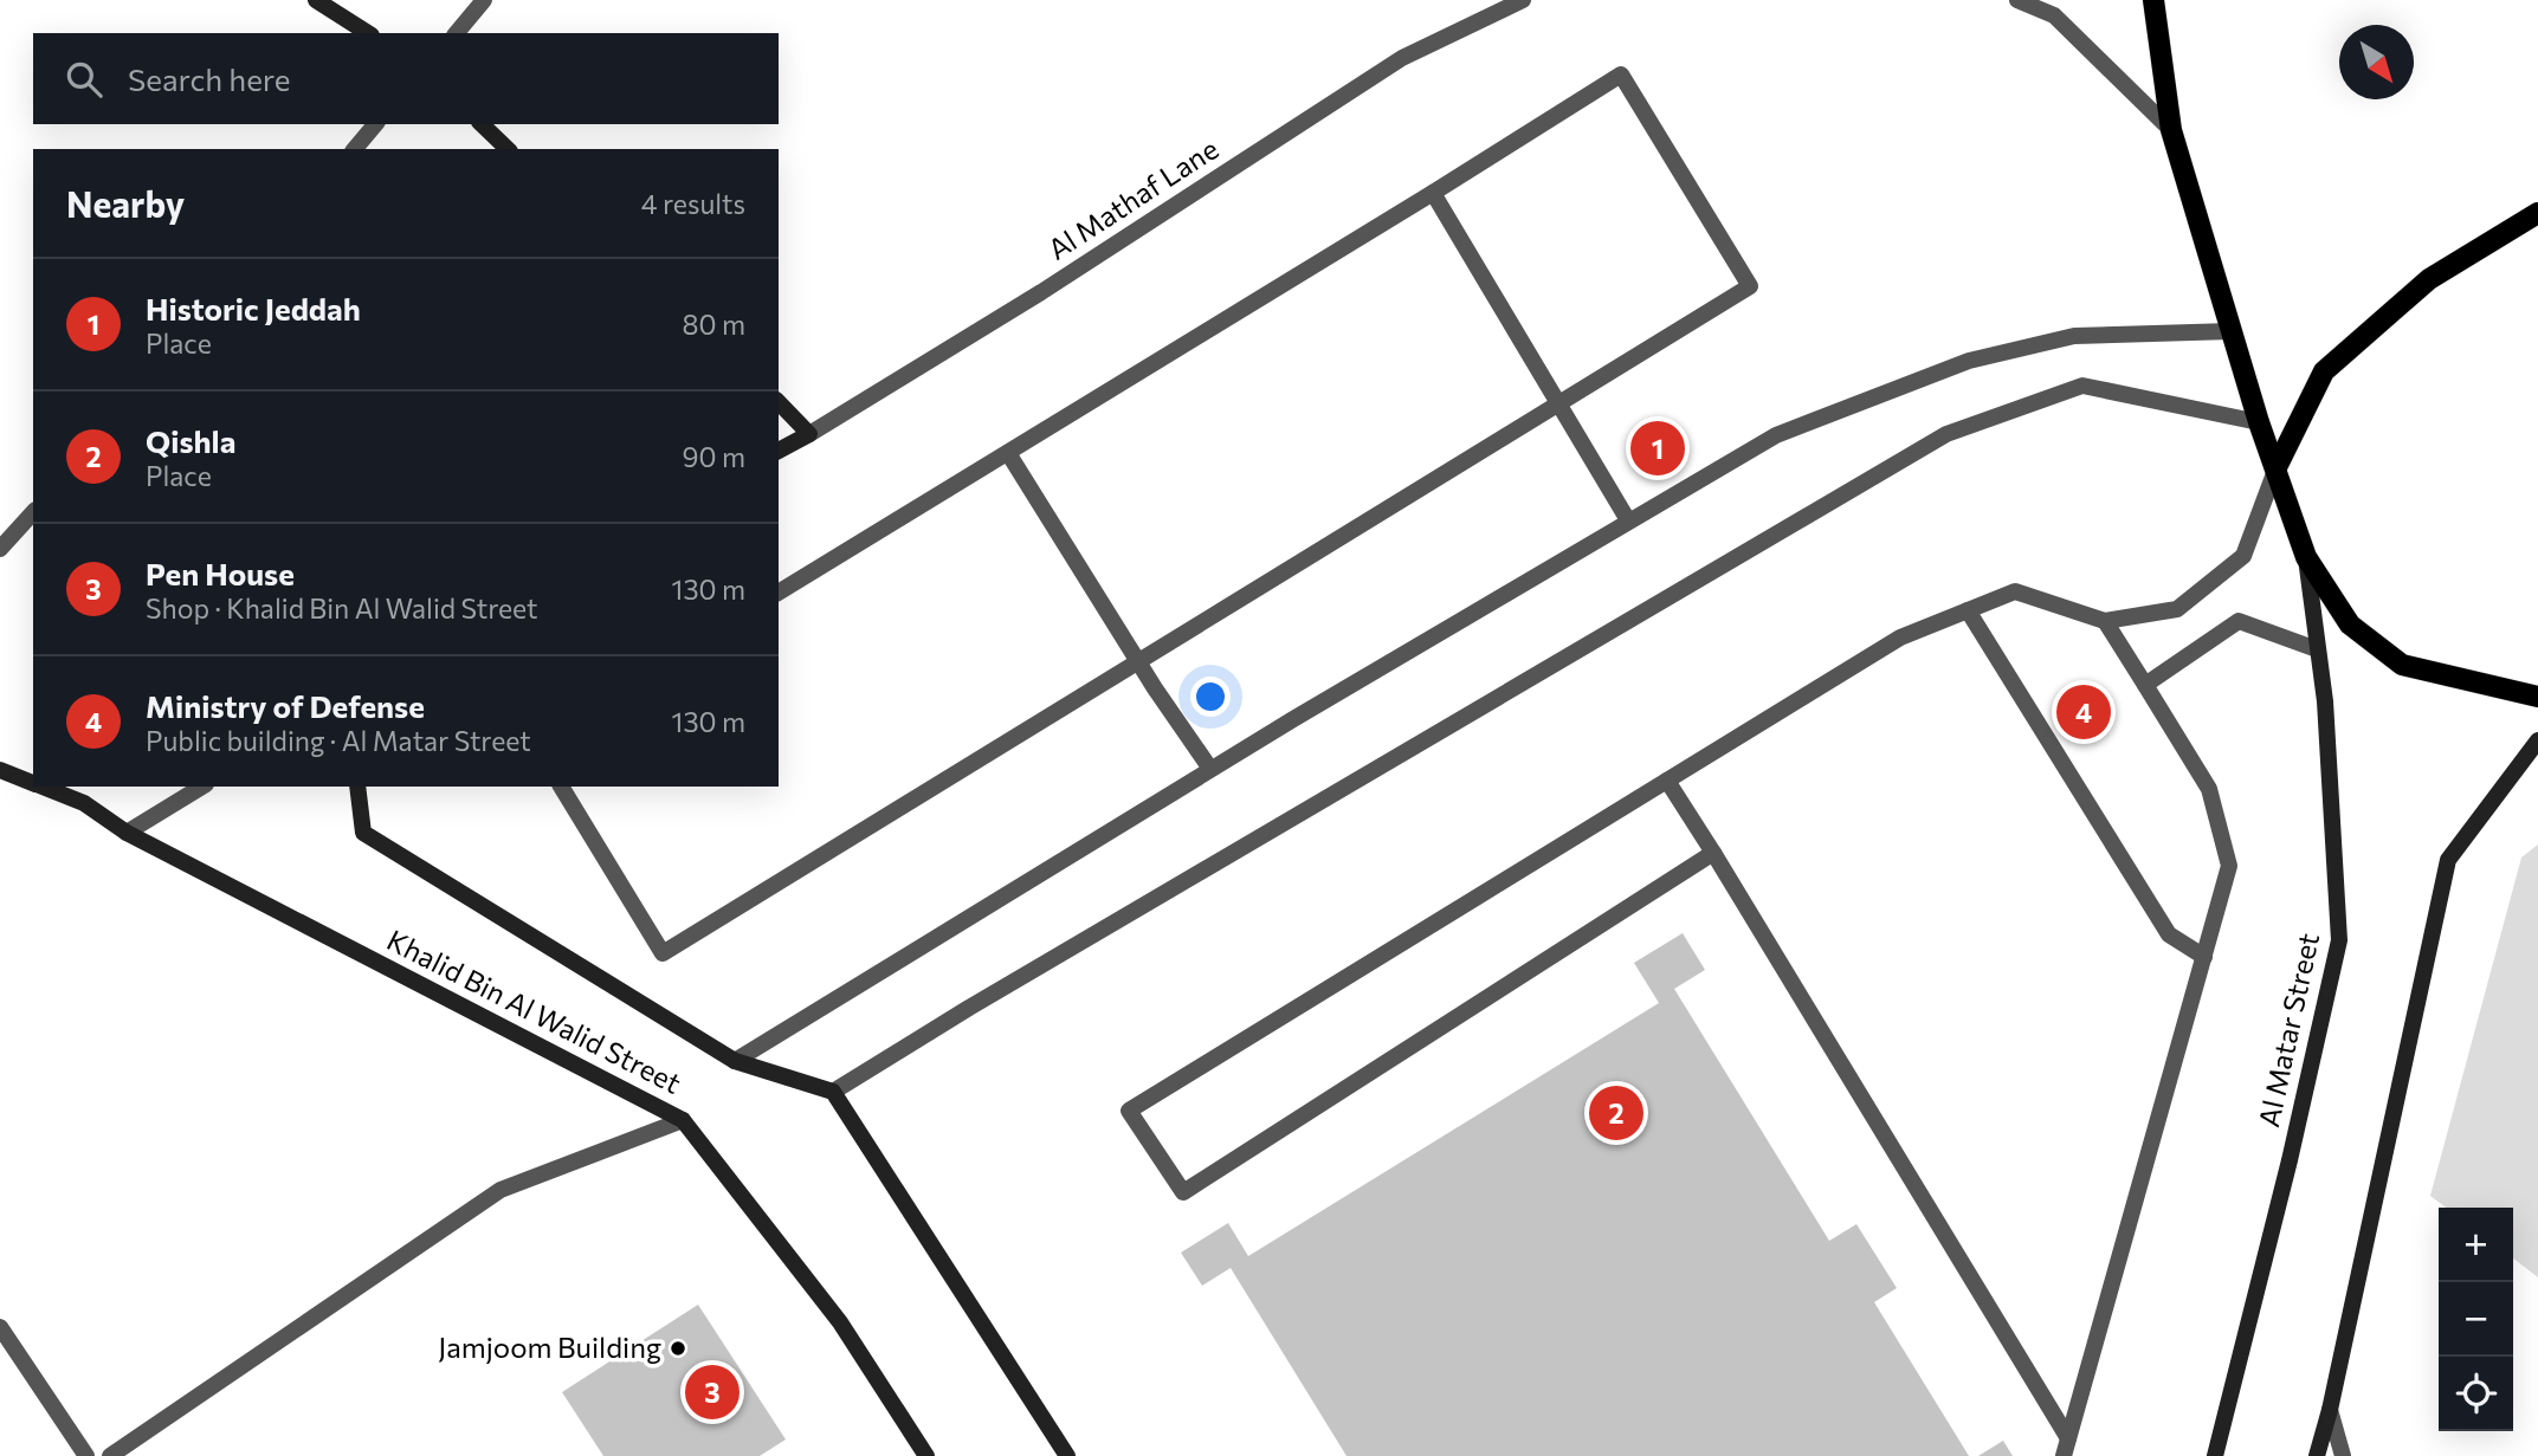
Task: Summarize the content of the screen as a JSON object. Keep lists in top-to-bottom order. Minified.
{"streets":{"main road":["Al Mathaf Lane","Khalid Bin Al Walid Street","Al Matar Street"]},"places":["Jamjoom Building"],"north":"bottom right","page":{"search":"Search here","heading":["Nearby","4 results"],"list":[{"mark":"1","name":"Historic Jeddah","note":"Place","value":"80 m"},{"mark":"2","name":"Qishla","note":"Place","value":"90 m"},{"mark":"3","name":"Pen House","note":"Shop · Khalid Bin Al Walid Street","value":"130 m"},{"mark":"4","name":"Ministry of Defense","note":"Public building · Al Matar Street","value":"130 m"}],"pins":["1","4","2","3"],"map_buttons":["+","−"]}}
